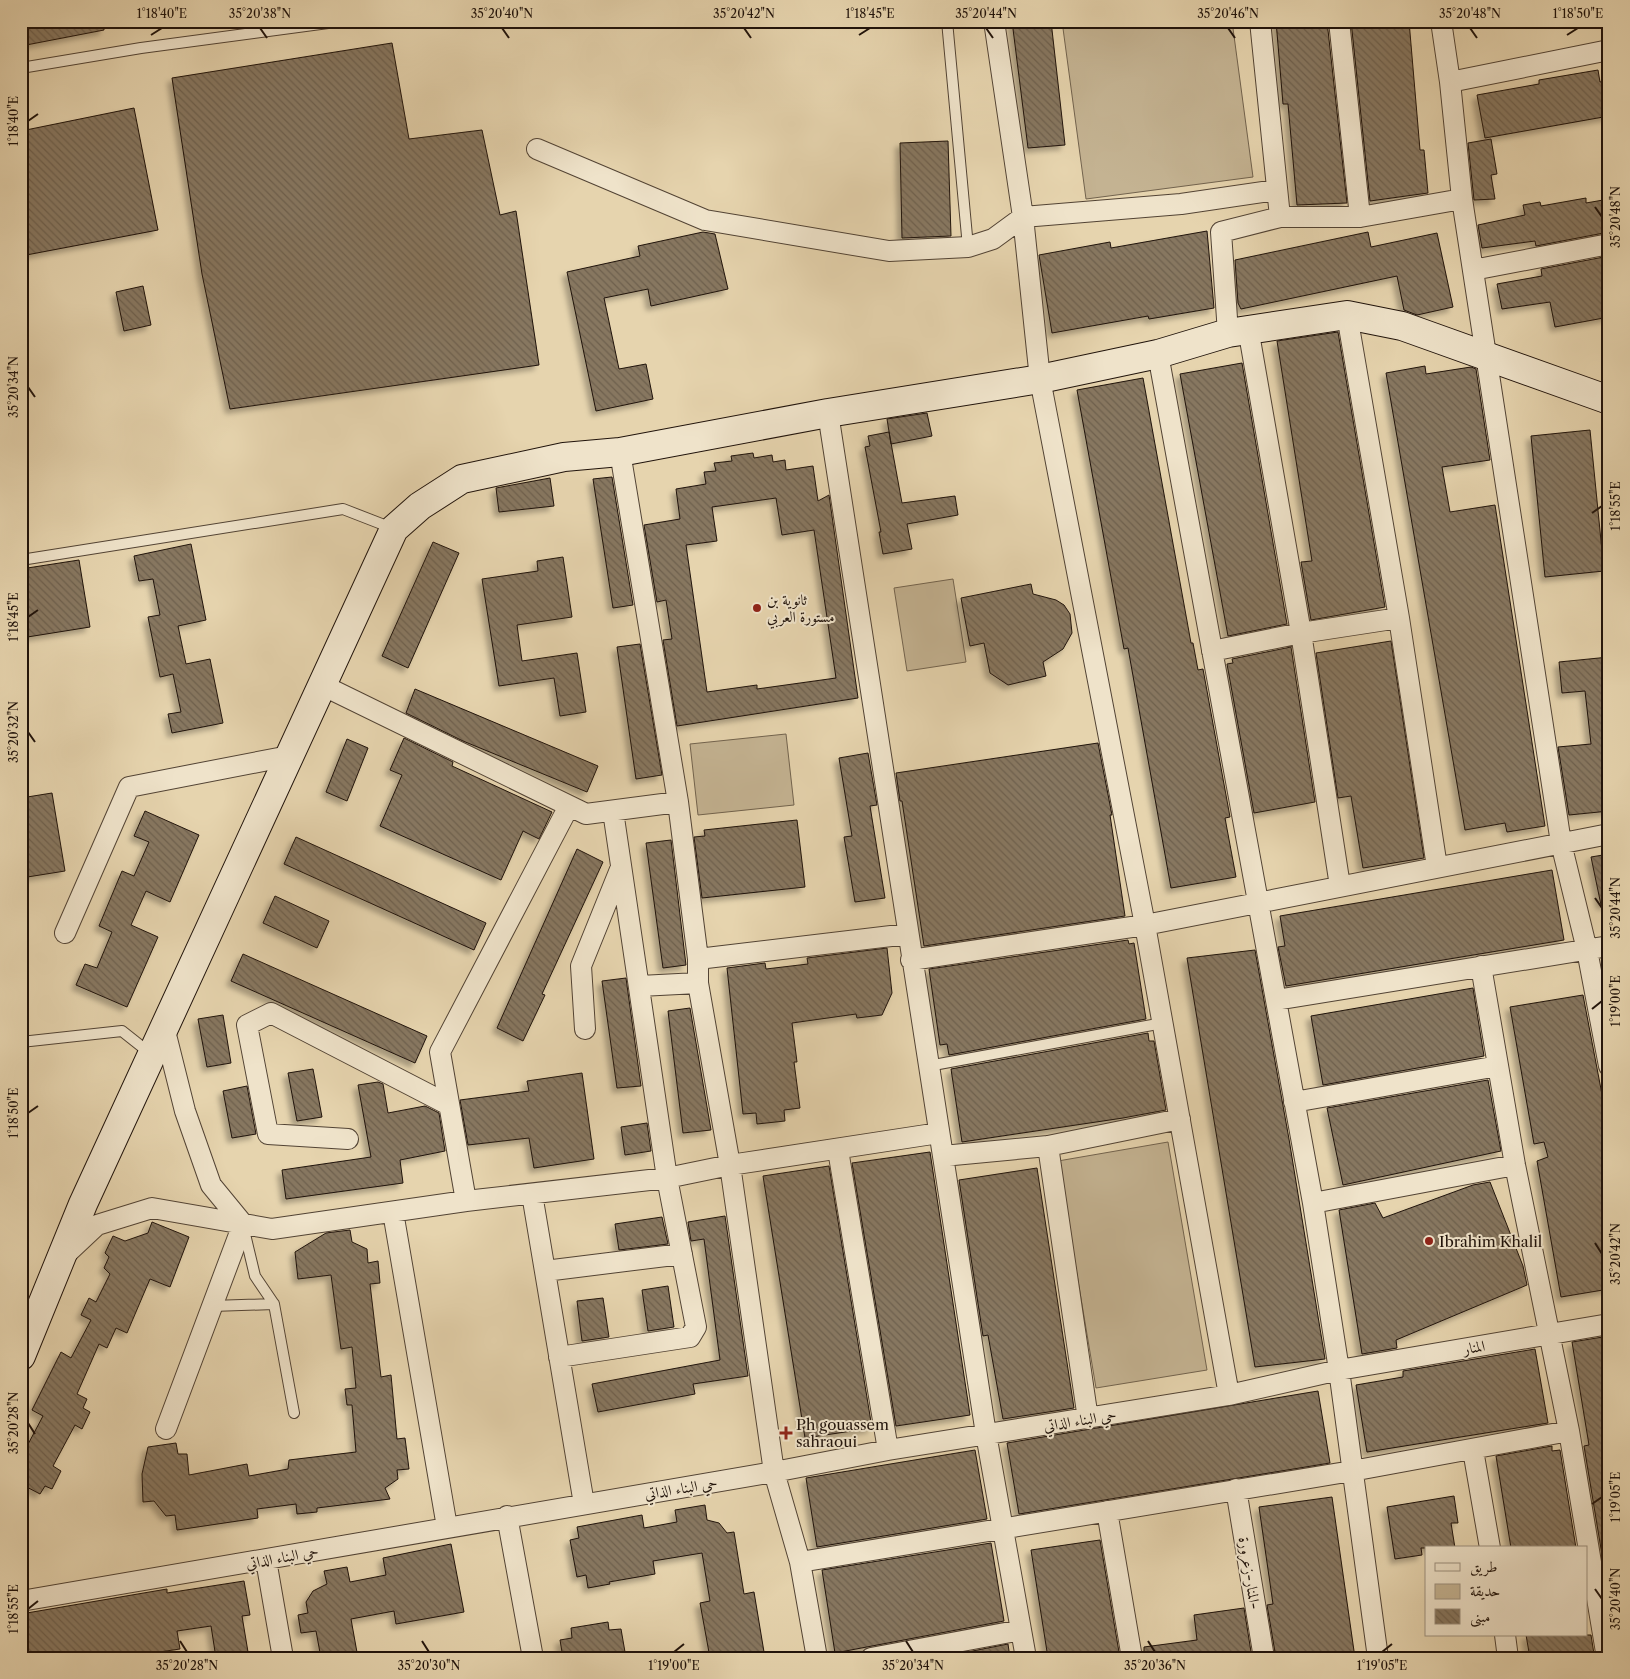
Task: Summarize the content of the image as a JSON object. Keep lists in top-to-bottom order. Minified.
{"streets":{"street":["المنار","حي البناء الذاتي","المنار-زعرورة-"]},"crossings":[["المنار","حي البناء الذاتي"]],"places":{"other":["ثانوية بن مستورة العربي","Ibrahim Khalil"],"health":["Ph gouassem sahraoui"]},"legend":["طريق","حديقة","مبنى"],"coordinates":["1°18'40\"E","35°20'38\"N","35°20'40\"N","35°20'42\"N","1°18'45\"E","35°20'44\"N","35°20'46\"N","35°20'48\"N","1°18'50\"E","35°20'34\"N","1°18'55\"E","35°20'32\"N","1°19'00\"E","35°20'28\"N","1°19'05\"E","35°20'30\"N","35°20'36\"N"]}
